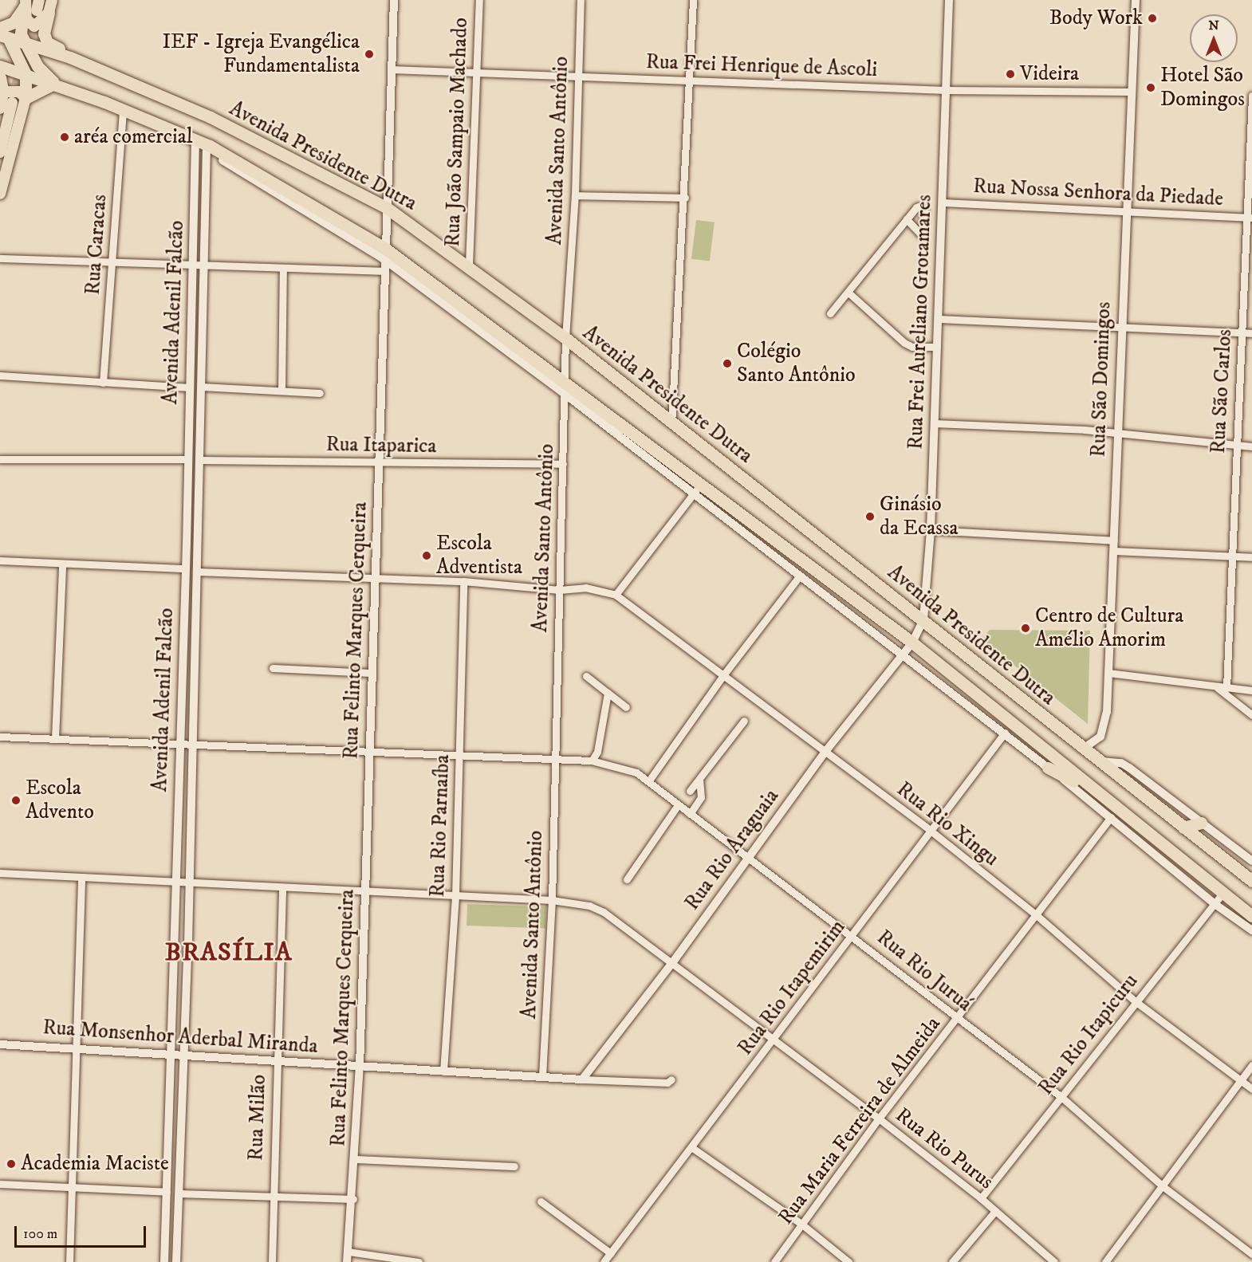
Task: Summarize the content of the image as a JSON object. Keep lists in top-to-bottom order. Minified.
{"streets":{"highway":["Avenida Presidente Dutra"],"street":["Rua Frei Henrique de Ascoli","Rua João Sampaio Machado","Avenida Santo Antônio","Rua Nossa Senhora da Piedade","Rua Caracas","Avenida Adenil Falcão","Rua Frei Aureliano Grotamares","Rua São Domingos","Rua São Carlos","Rua Itaparica","Rua Felinto Marques Cerqueira","Rua Rio Xingu","Rua Rio Parnaíba","Rua Rio Araguaia","Rua Rio Juruá","Rua Rio Itapemirim","Rua Rio Itapicuru","Rua Monsenhor Aderbal Miranda","Rua Milão","Rua Maria Ferreira de Almeida","Rua Rio Purus"]},"crossings":[["Rua Frei Henrique de Ascoli","Rua João Sampaio Machado"],["Rua Frei Henrique de Ascoli","Avenida Santo Antônio"],["Rua Frei Henrique de Ascoli","Rua Frei Aureliano Grotamares"],["Rua Frei Henrique de Ascoli","Rua São Domingos"],["Rua Frei Henrique de Ascoli","Rua Felinto Marques Cerqueira"],["Rua João Sampaio Machado","Avenida Presidente Dutra"],["Avenida Santo Antônio","Avenida Presidente Dutra"],["Avenida Santo Antônio","Rua Itaparica"],["Avenida Santo Antônio","Rua Rio Juruá"],["Avenida Santo Antônio","Rua Monsenhor Aderbal Miranda"],["Avenida Santo Antônio","Rua Rio Purus"],["Avenida Presidente Dutra","Rua Caracas"],["Avenida Presidente Dutra","Avenida Adenil Falcão"],["Avenida Presidente Dutra","Rua Frei Aureliano Grotamares"],["Avenida Presidente Dutra","Rua São Domingos"],["Avenida Presidente Dutra","Rua Felinto Marques Cerqueira"],["Avenida Presidente Dutra","Rua Rio Araguaia"],["Avenida Presidente Dutra","Rua Rio Itapemirim"],["Avenida Presidente Dutra","Rua Rio Itapicuru"],["Avenida Presidente Dutra","Rua Maria Ferreira de Almeida"],["Rua Nossa Senhora da Piedade","Rua Frei Aureliano Grotamares"],["Rua Nossa Senhora da Piedade","Rua São Domingos"],["Rua Nossa Senhora da Piedade","Rua São Carlos"],["Avenida Adenil Falcão","Rua Itaparica"],["Avenida Adenil Falcão","Rua Rio Juruá"],["Avenida Adenil Falcão","Rua Monsenhor Aderbal Miranda"],["Avenida Adenil Falcão","Rua Rio Purus"],["Rua Frei Aureliano Grotamares","Rua Rio Araguaia"],["Rua Itaparica","Rua Felinto Marques Cerqueira"],["Rua Felinto Marques Cerqueira","Rua Rio Juruá"],["Rua Felinto Marques Cerqueira","Rua Monsenhor Aderbal Miranda"],["Rua Felinto Marques Cerqueira","Rua Rio Purus"],["Rua Rio Xingu","Rua Rio Araguaia"],["Rua Rio Xingu","Rua Rio Itapemirim"],["Rua Rio Xingu","Rua Rio Itapicuru"],["Rua Rio Xingu","Rua Maria Ferreira de Almeida"],["Rua Rio Parnaíba","Rua Rio Juruá"],["Rua Rio Parnaíba","Rua Monsenhor Aderbal Miranda"],["Rua Rio Parnaíba","Rua Rio Purus"],["Rua Rio Araguaia","Rua Rio Juruá"],["Rua Rio Araguaia","Rua Monsenhor Aderbal Miranda"],["Rua Rio Araguaia","Rua Rio Purus"],["Rua Rio Juruá","Rua Rio Itapemirim"],["Rua Rio Juruá","Rua Rio Itapicuru"],["Rua Rio Juruá","Rua Maria Ferreira de Almeida"],["Rua Rio Itapemirim","Rua Rio Purus"],["Rua Rio Itapicuru","Rua Rio Purus"],["Rua Monsenhor Aderbal Miranda","Rua Milão"],["Rua Milão","Rua Rio Purus"],["Rua Maria Ferreira de Almeida","Rua Rio Purus"]],"districts":["BRASÍLIA"],"places":["Body Work","IEF - Igreja Evangélica Fundamentalista","Videira","Hotel São Domingos","aréa comercial","Colégio Santo Antônio","Ginásio da Ecassa","Escola Adventista","Centro de Cultura Amélio Amorim","Escola Advento","Academia Maciste"],"scale_bar":"100 m","north":"top"}
